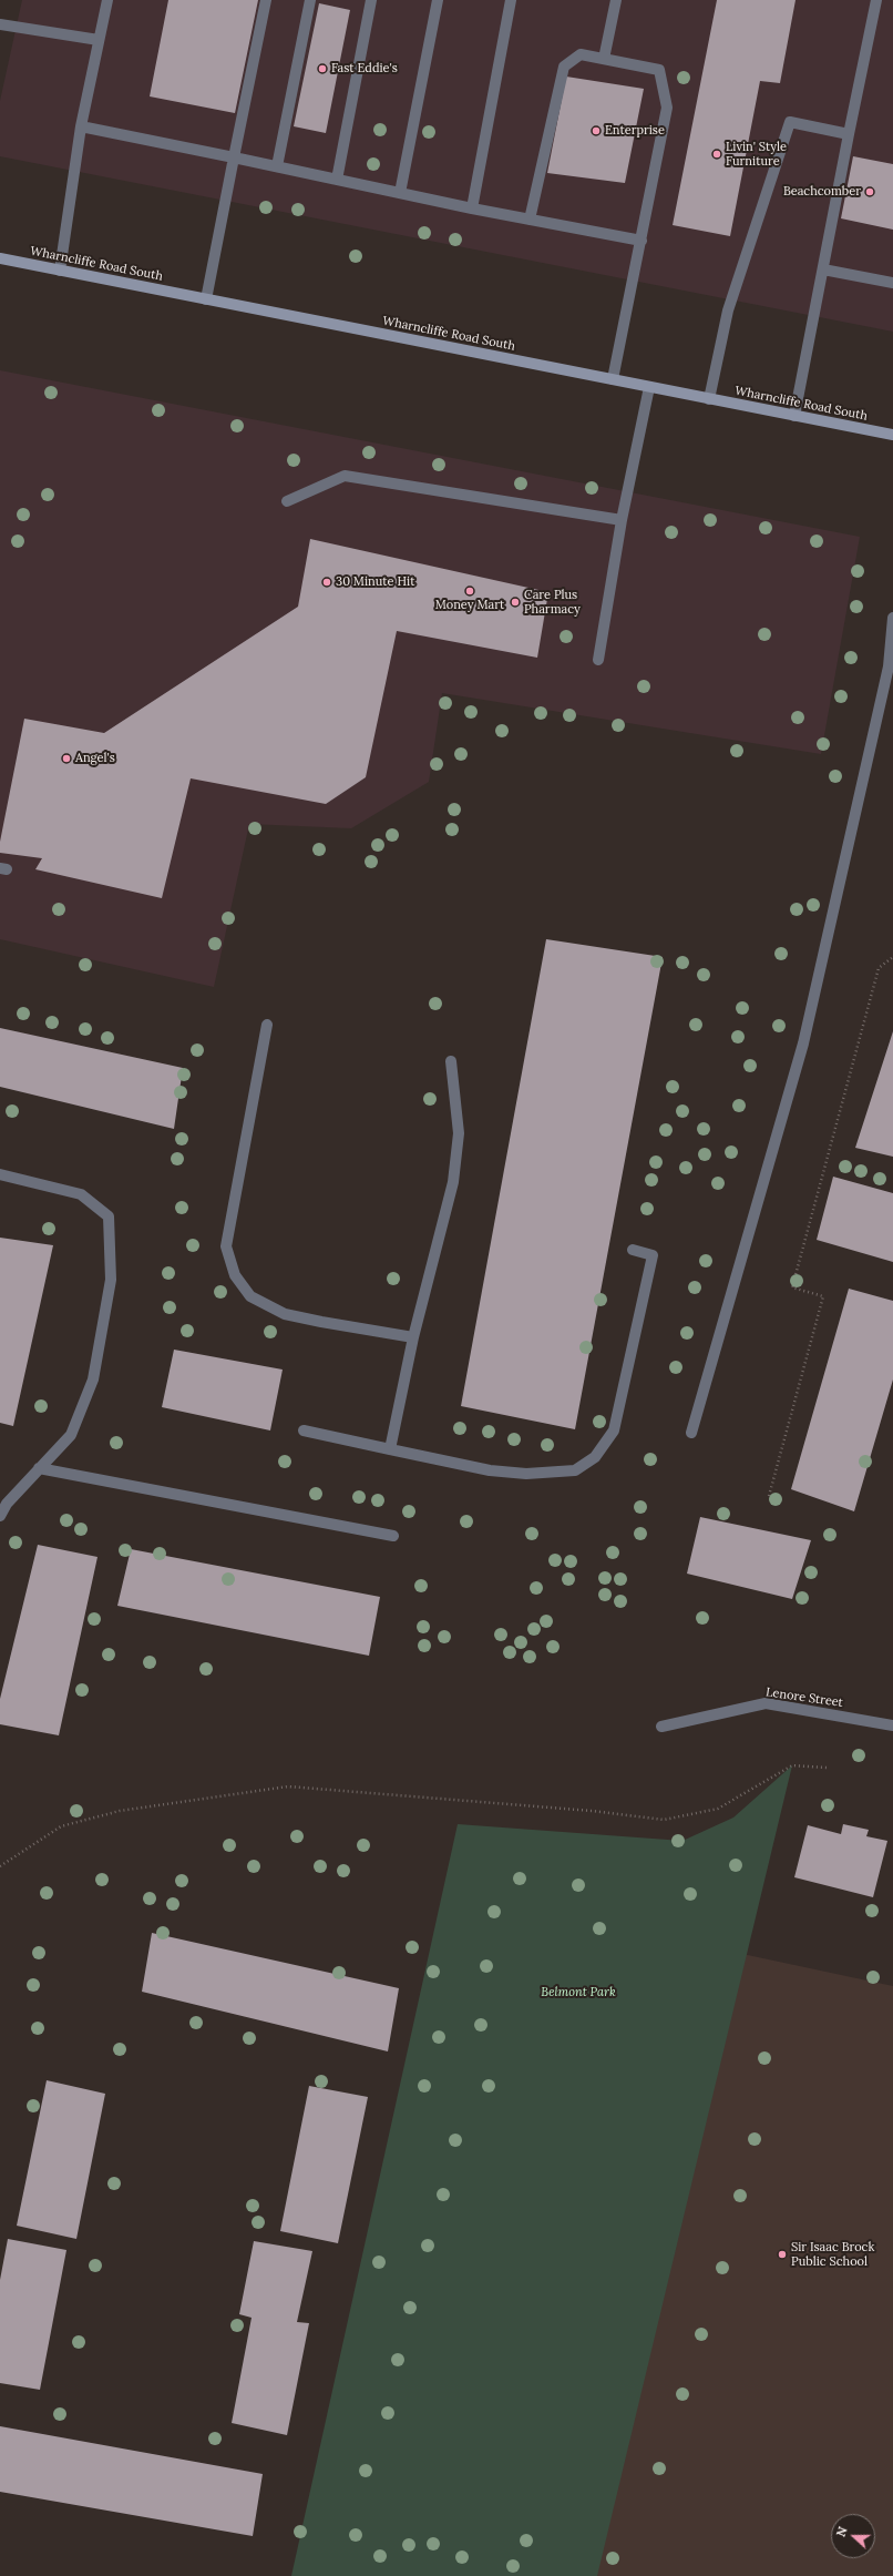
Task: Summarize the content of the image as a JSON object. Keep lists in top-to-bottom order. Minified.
{"streets":{"main road":["Wharncliffe Road South"],"street":["Lenore Street"]},"parks":["Belmont Park"],"places":["Fast Eddie's","Enterprise","Livin' Style Furniture","Beachcomber","30 Minute Hit","Money Mart","Care Plus Pharmacy","Angel's","Sir Isaac Brock Public School"],"north":"left"}
